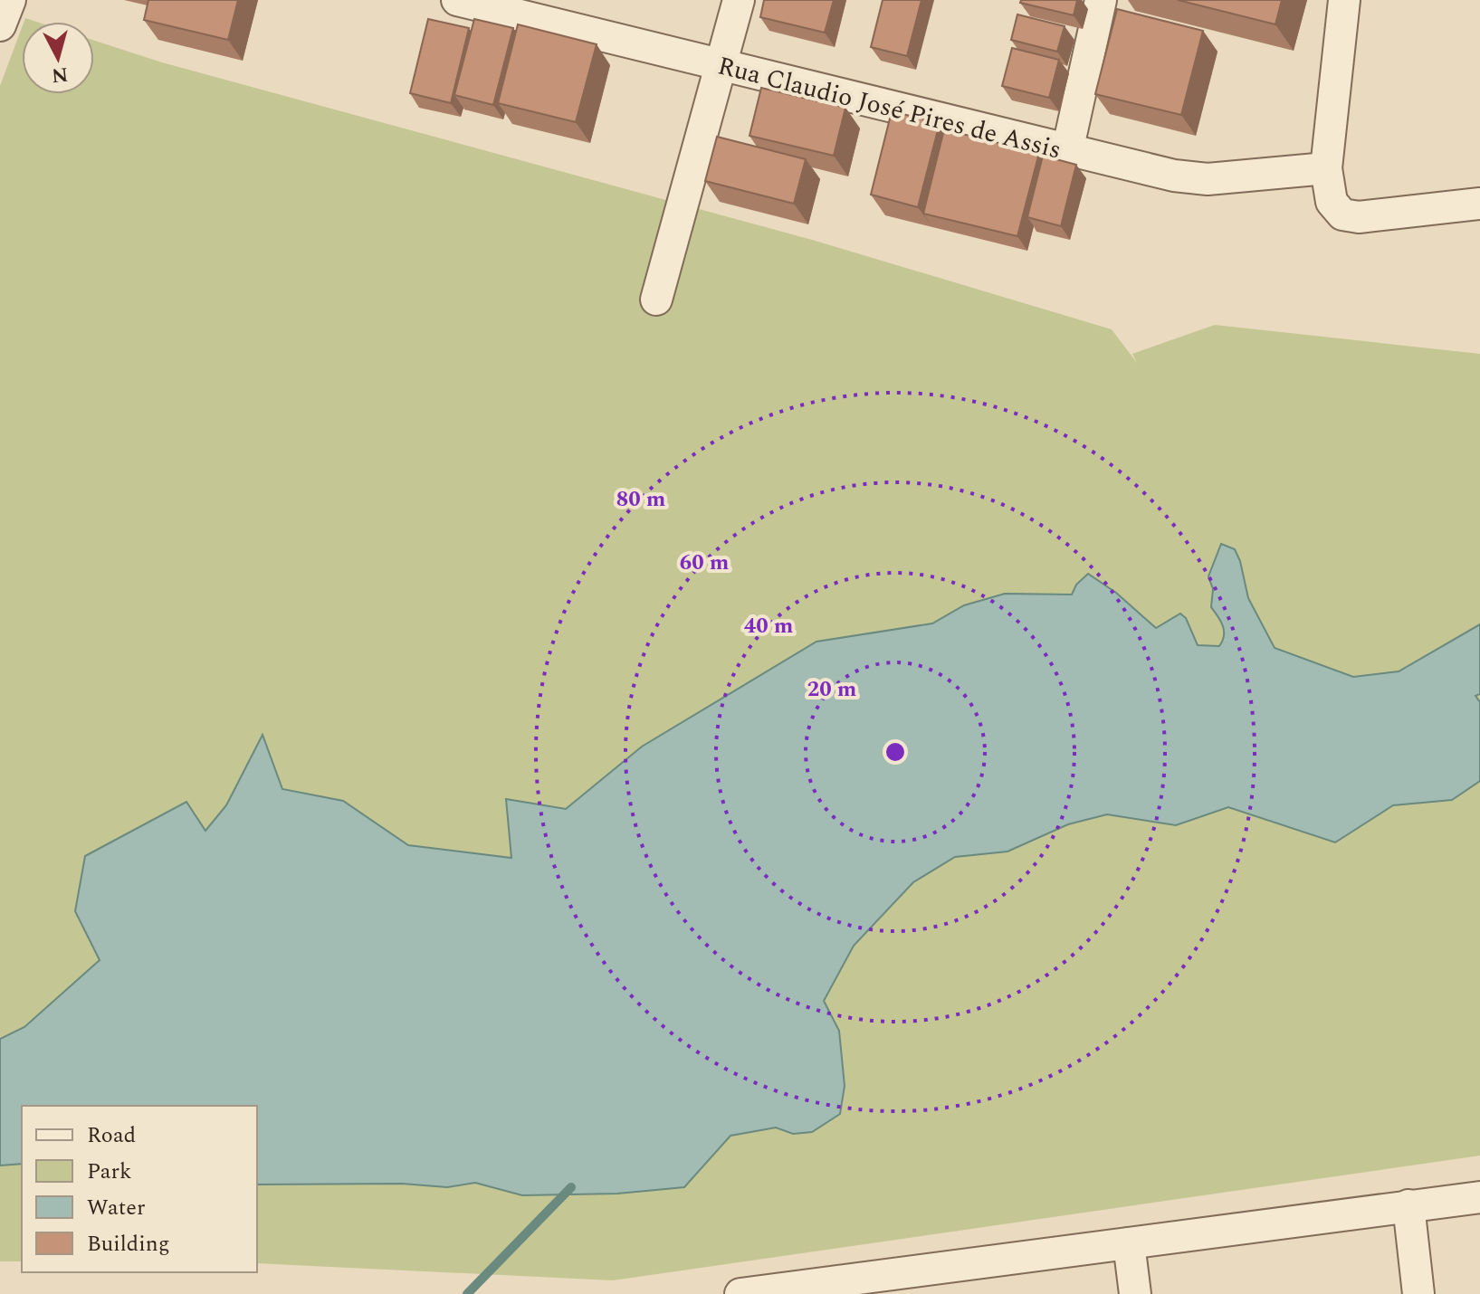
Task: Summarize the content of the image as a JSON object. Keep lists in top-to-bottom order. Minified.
{"streets":{"street":["Rua Claudio José Pires de Assis"]},"legend":["Road","Park","Water","Building"],"north":"bottom","rings":["80 m","60 m","40 m","20 m"]}
